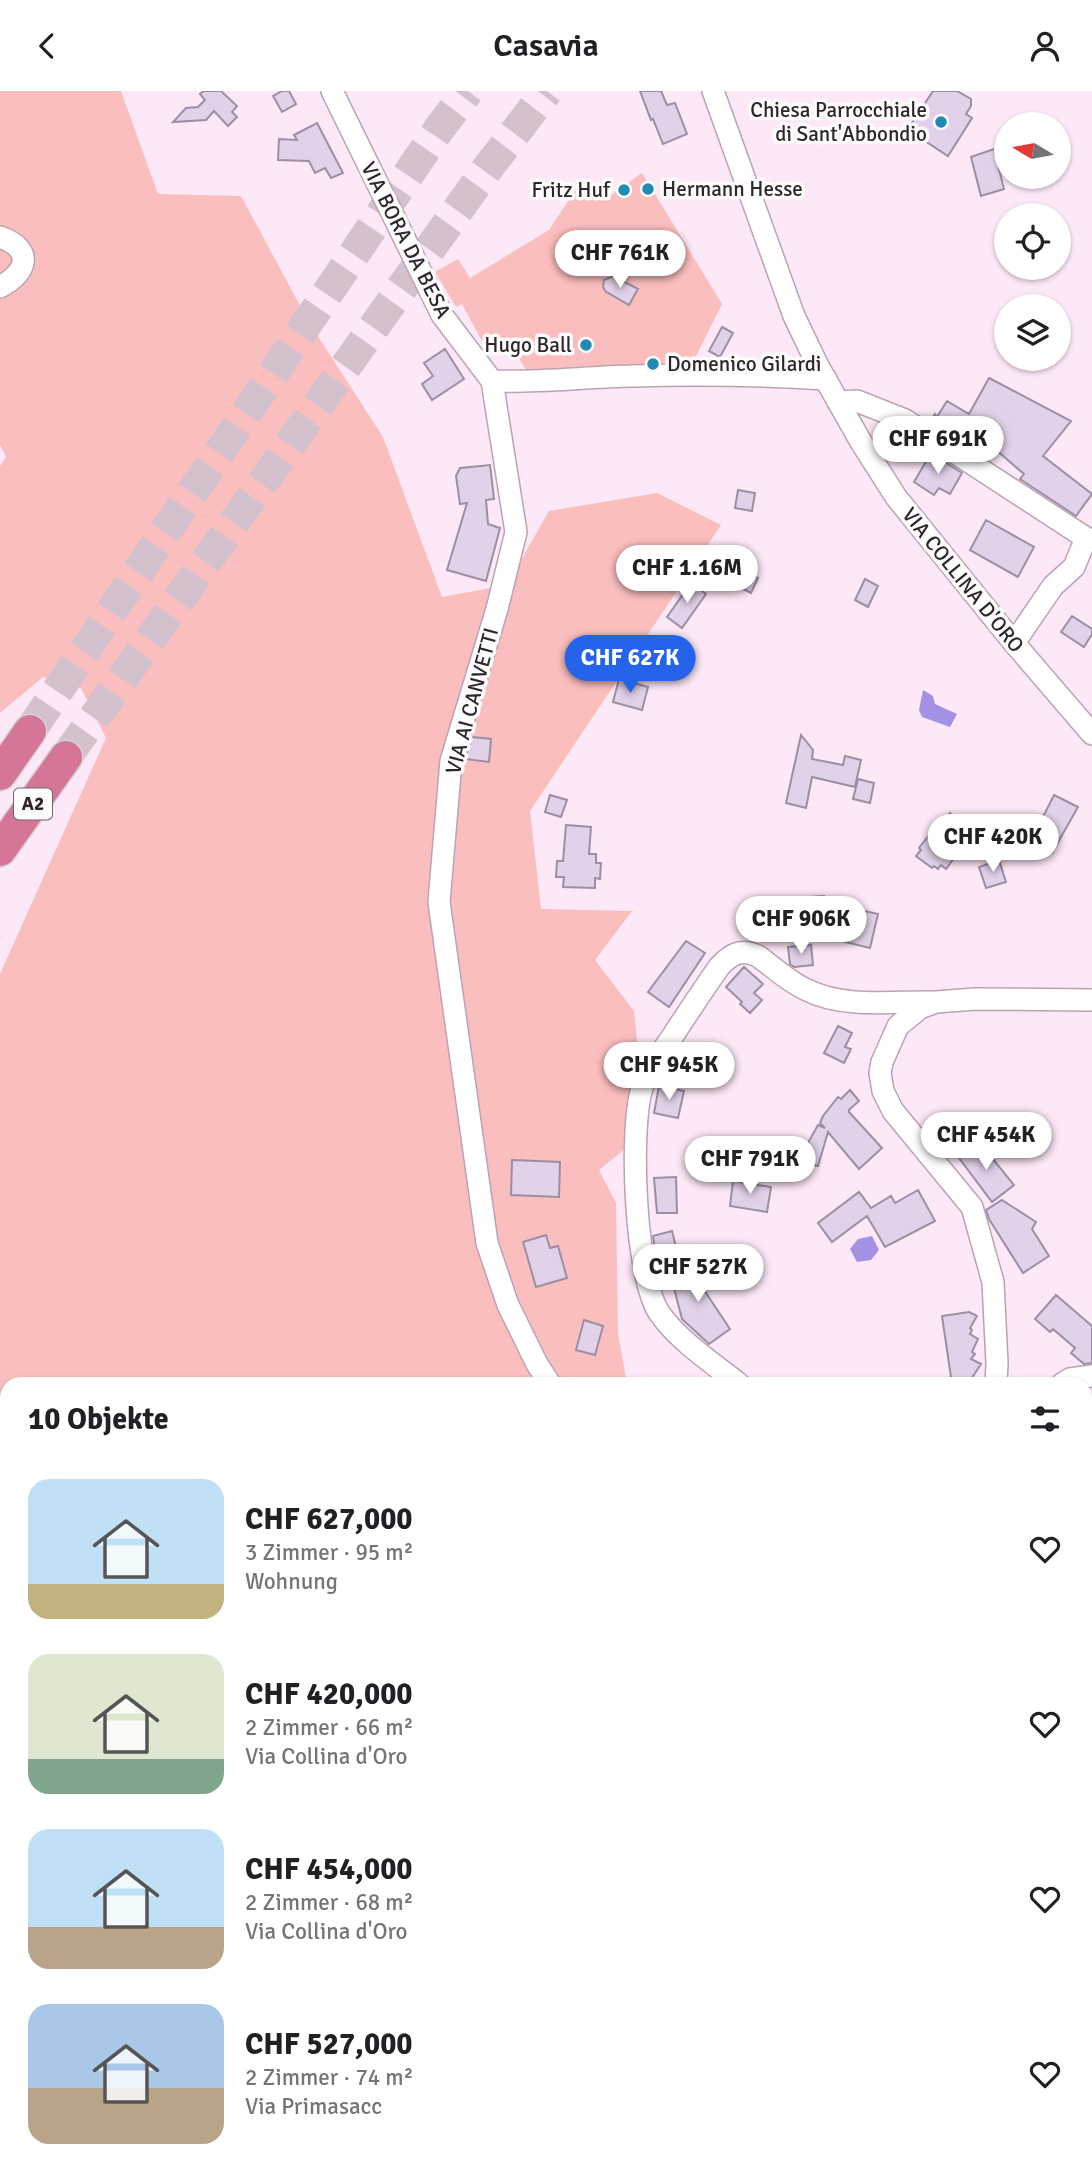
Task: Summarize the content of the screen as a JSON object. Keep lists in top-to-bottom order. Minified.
{"streets":{"highway":["A2"],"street":["VIA BORA DA BESA","VIA COLLINA D'ORO","VIA AI CANVETTI"]},"crossings":[["VIA BORA DA BESA","VIA AI CANVETTI"]],"places":["Chiesa Parrocchiale di Sant'Abbondio","Hermann Hesse","Fritz Huf","Hugo Ball","Domenico Gilardi"],"north":"left","page":{"header":"Casavia","price":["CHF 761K","CHF 691K","CHF 1.16M","CHF 627K","CHF 420K","CHF 906K","CHF 945K","CHF 454K","CHF 791K","CHF 527K"],"heading":"10 Objekte","list":[{"name":"CHF 627,000","note":"3 Zimmer · 95 m² · Wohnung"},{"name":"CHF 420,000","note":"2 Zimmer · 66 m² · Via Collina d'Oro"},{"name":"CHF 454,000","note":"2 Zimmer · 68 m² · Via Collina d'Oro"},{"name":"CHF 527,000","note":"2 Zimmer · 74 m² · Via Primasacc"}]}}
